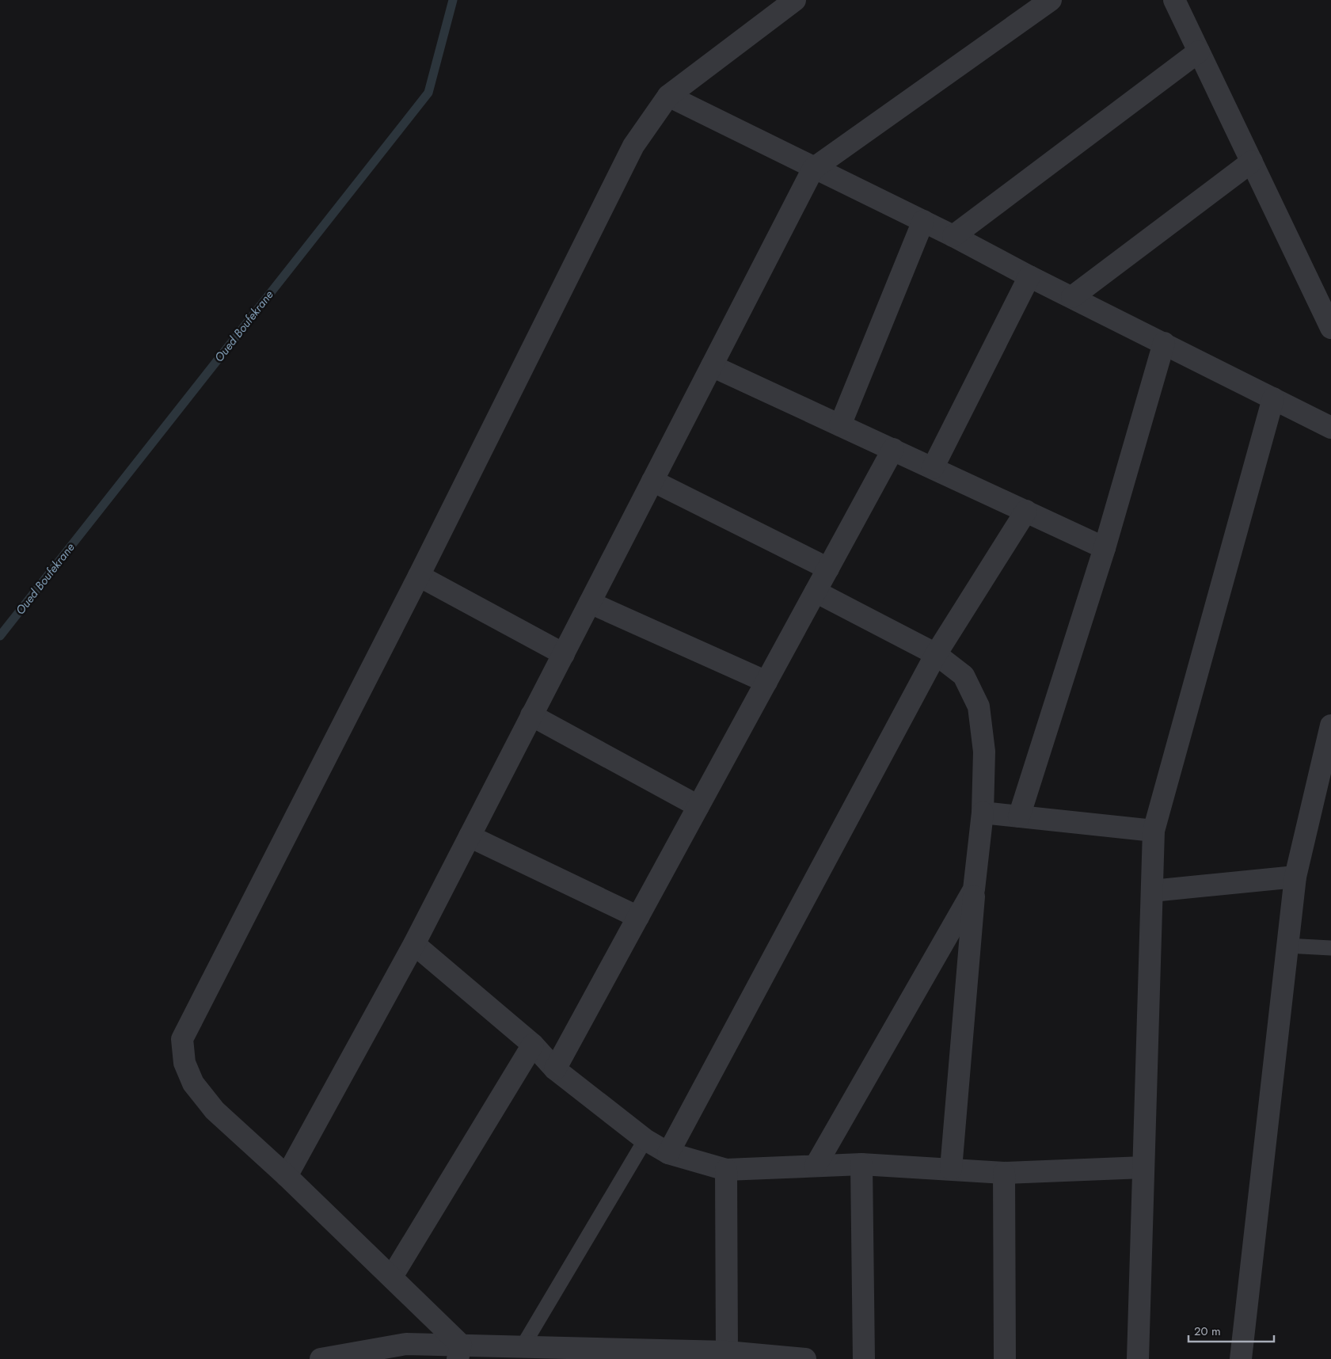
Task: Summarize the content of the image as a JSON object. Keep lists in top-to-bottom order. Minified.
{"water":["Oued Boufekrane"],"scale_bar":"20 m"}
